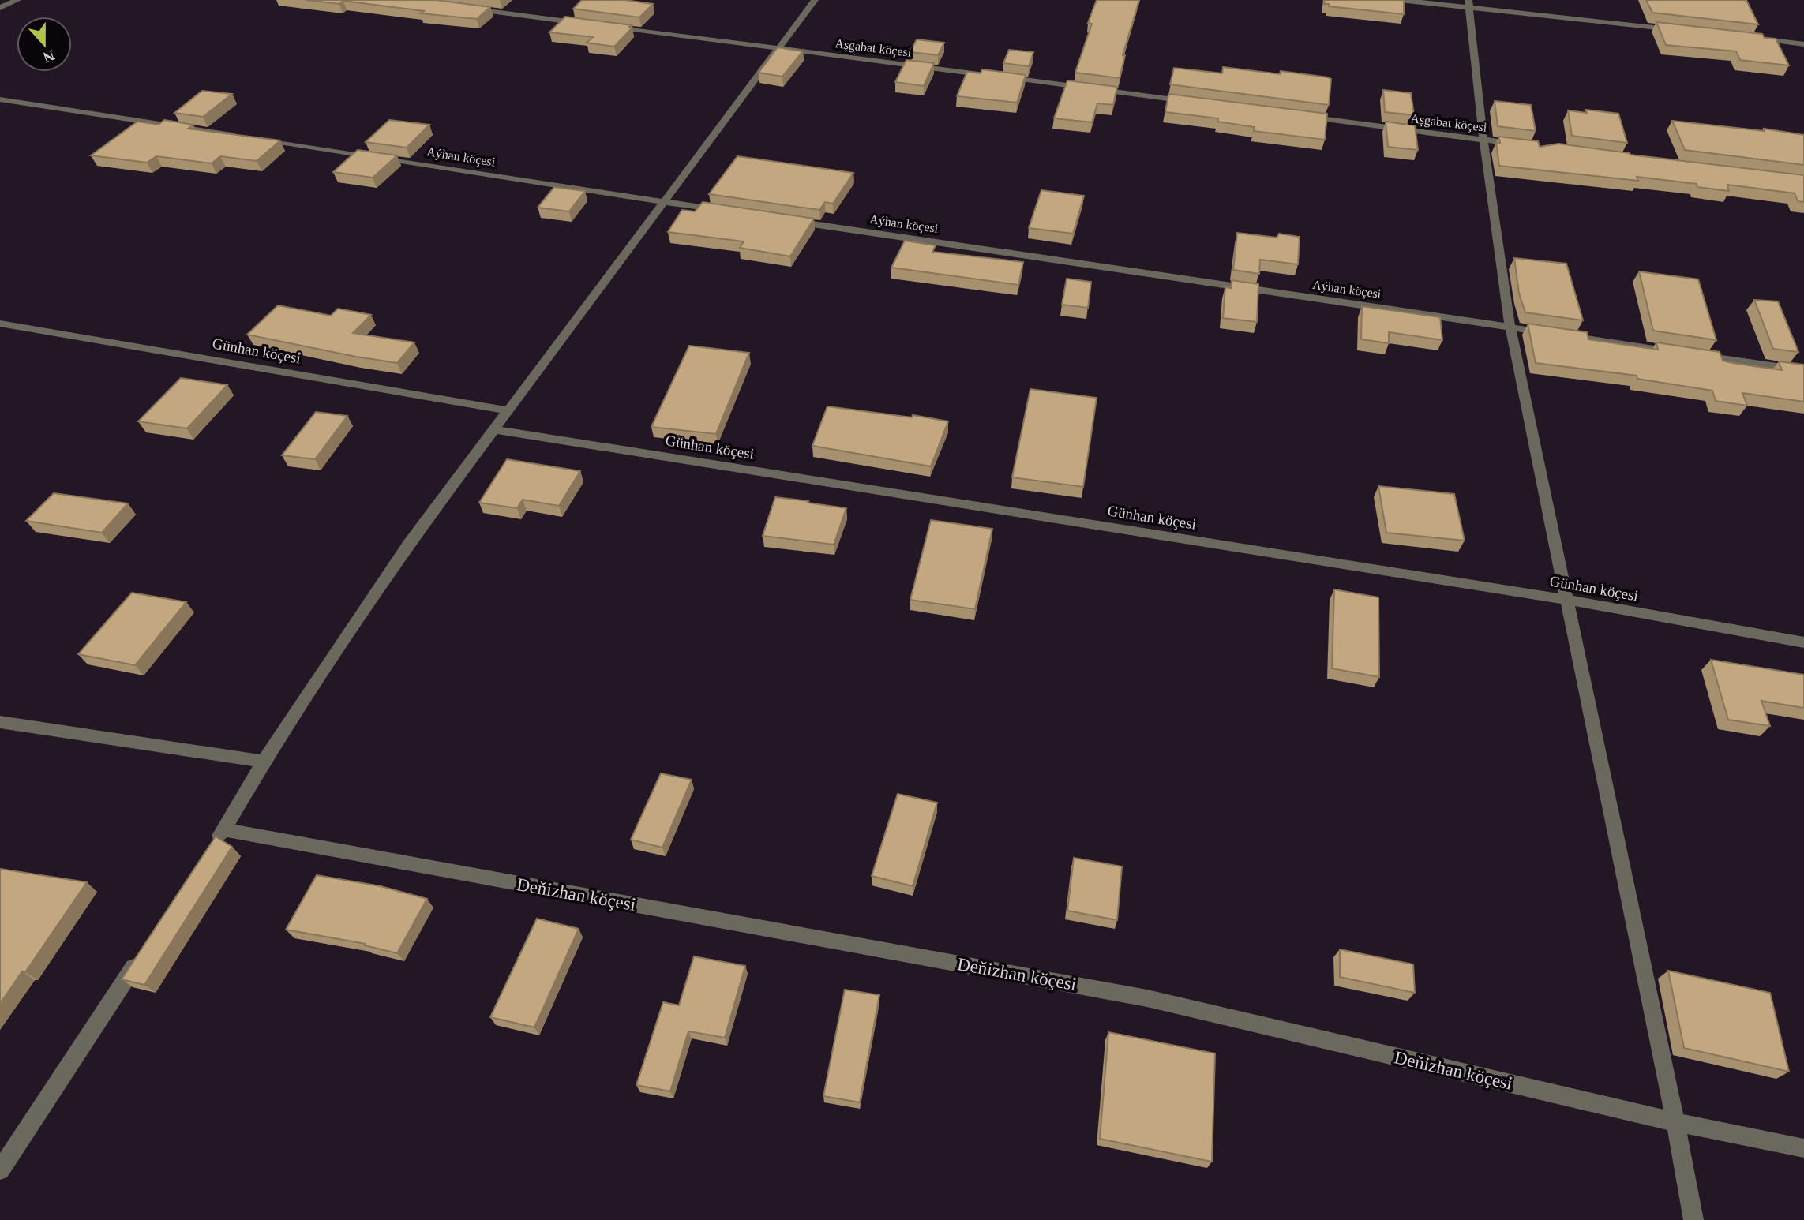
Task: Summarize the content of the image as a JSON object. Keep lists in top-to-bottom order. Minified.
{"streets":{"street":["Aşgabat köçesi","Aýhan köçesi","Günhan köçesi","Deňizhan köçesi"]},"north":"bottom"}
